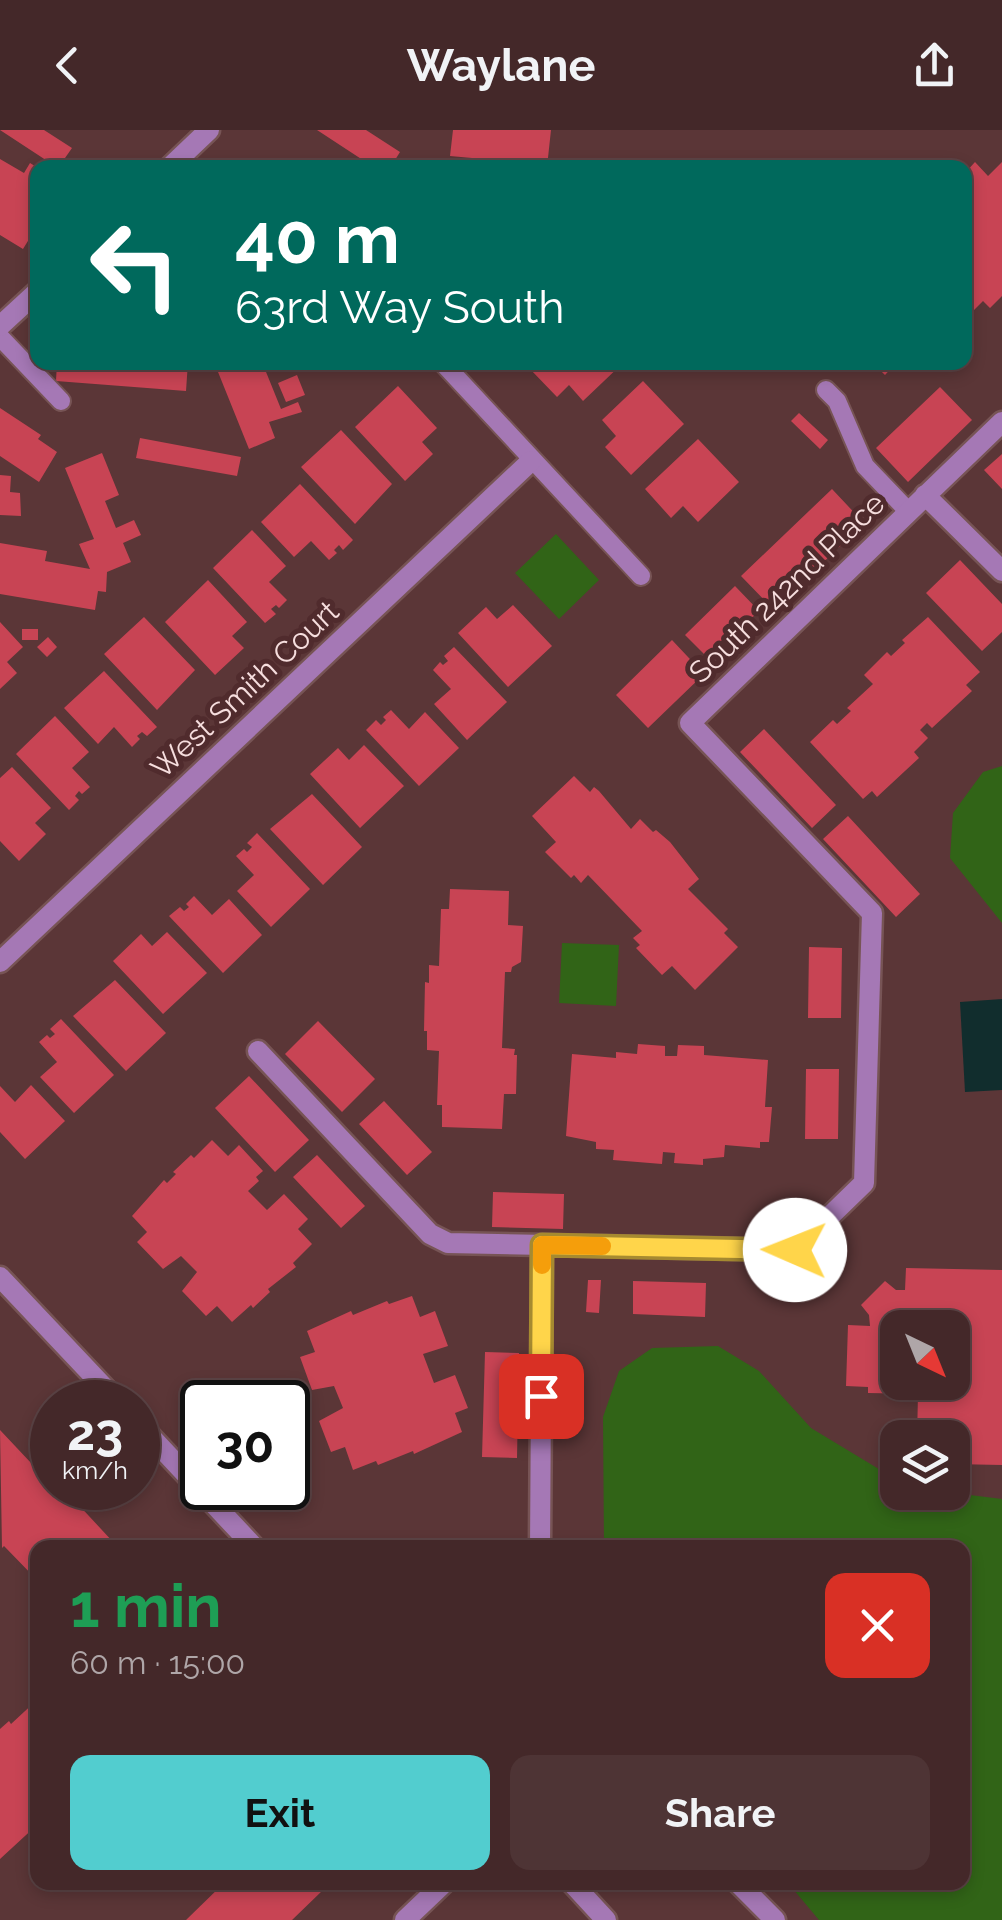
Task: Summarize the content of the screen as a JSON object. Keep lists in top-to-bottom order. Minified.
{"streets":{"street":["South 242nd Place","West Smith Court"]},"north":"bottom right","page":{"header":"Waylane","turn":["40 m","63rd Way South"],"speed":"23 km/h","limit":"30","heading":["1 min","60 m · 15:00"],"buttons":["Exit","Share"]}}
